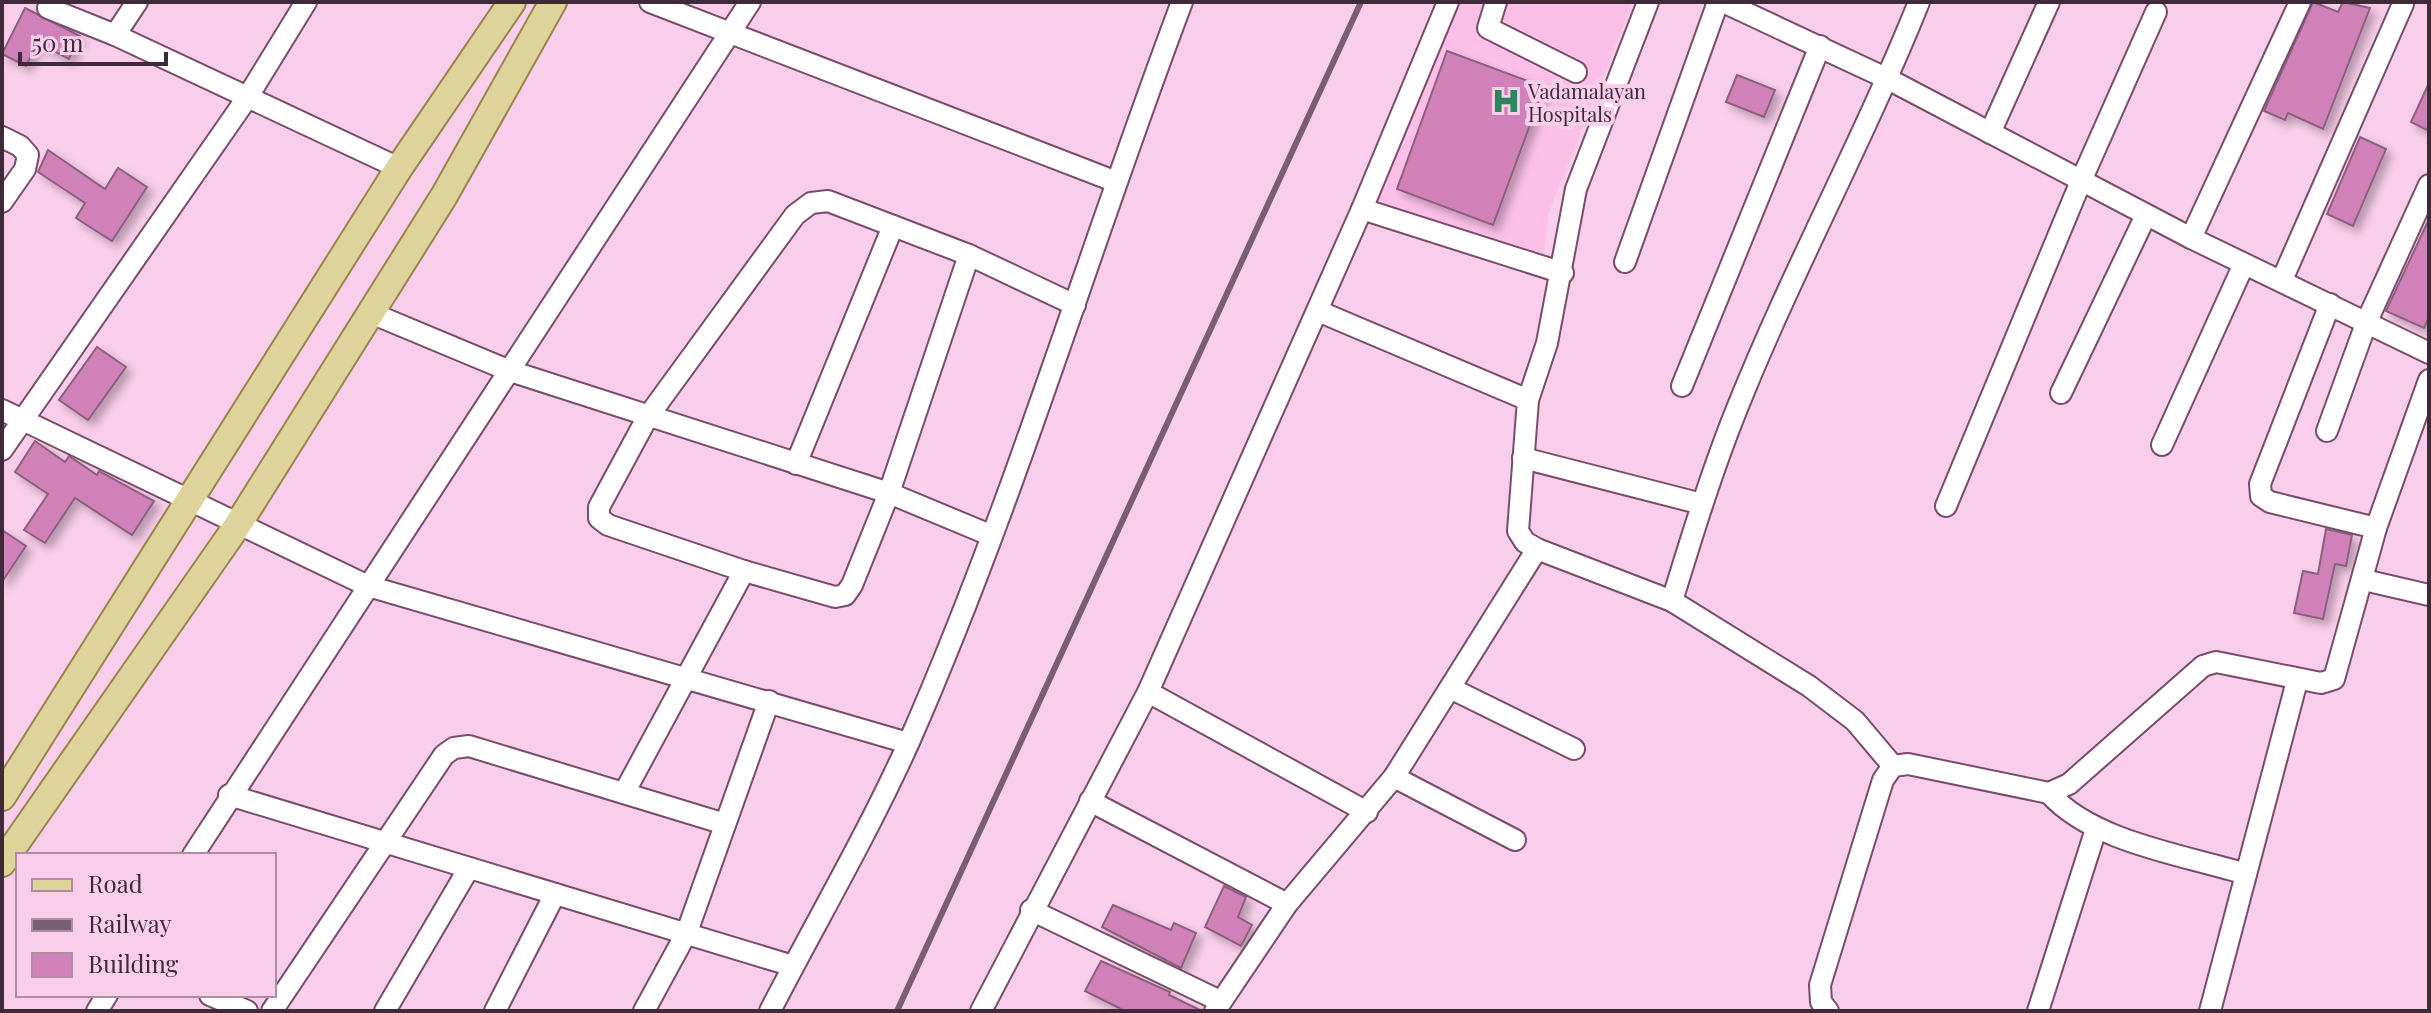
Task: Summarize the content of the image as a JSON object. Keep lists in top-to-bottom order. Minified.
{"places":{"hospital":["Vadamalayan Hospitals"]},"legend":["Road","Railway","Building"],"scale_bar":"50 m"}
